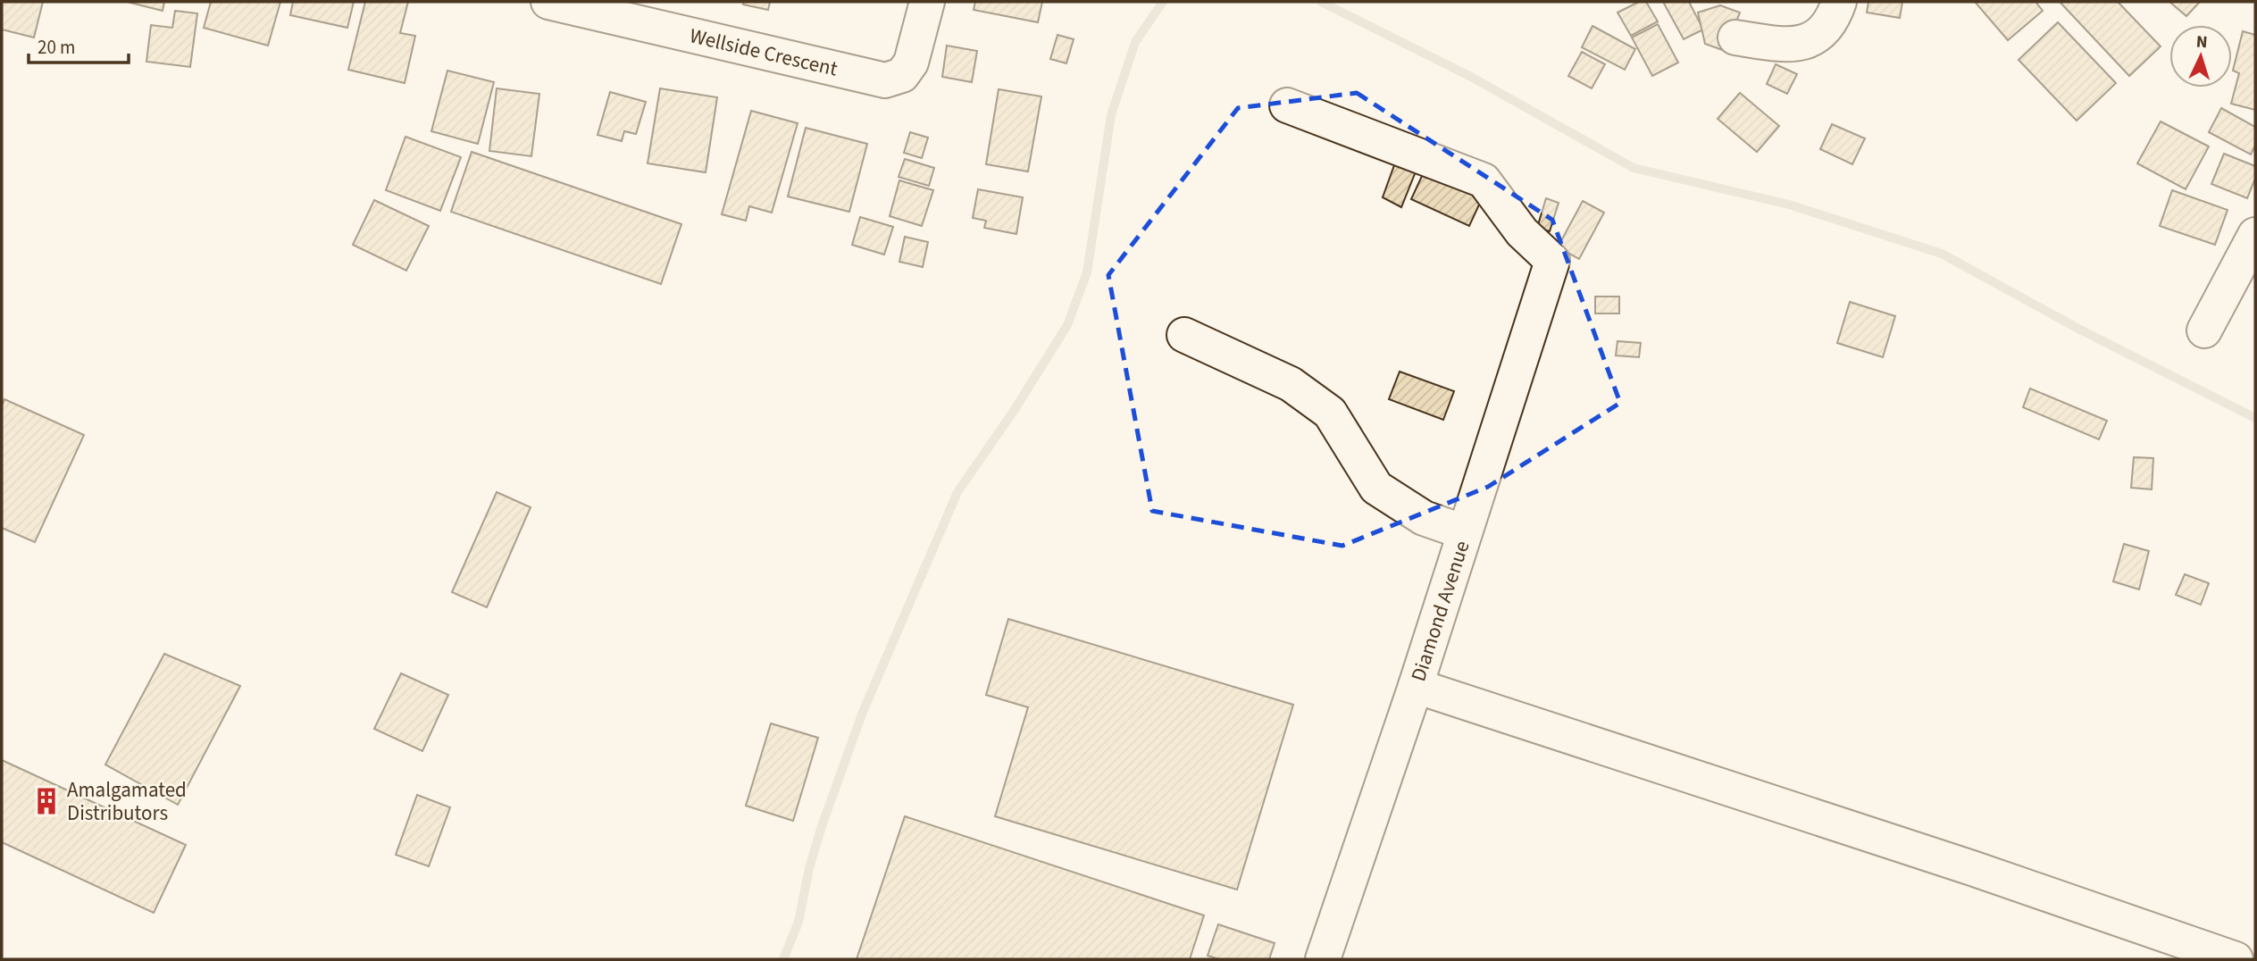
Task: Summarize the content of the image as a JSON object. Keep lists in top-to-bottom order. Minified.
{"streets":{"street":["Wellside Crescent","Diamond Avenue"]},"places":{"building":["Amalgamated Distributors"]},"scale_bar":"20 m","north":"top"}
